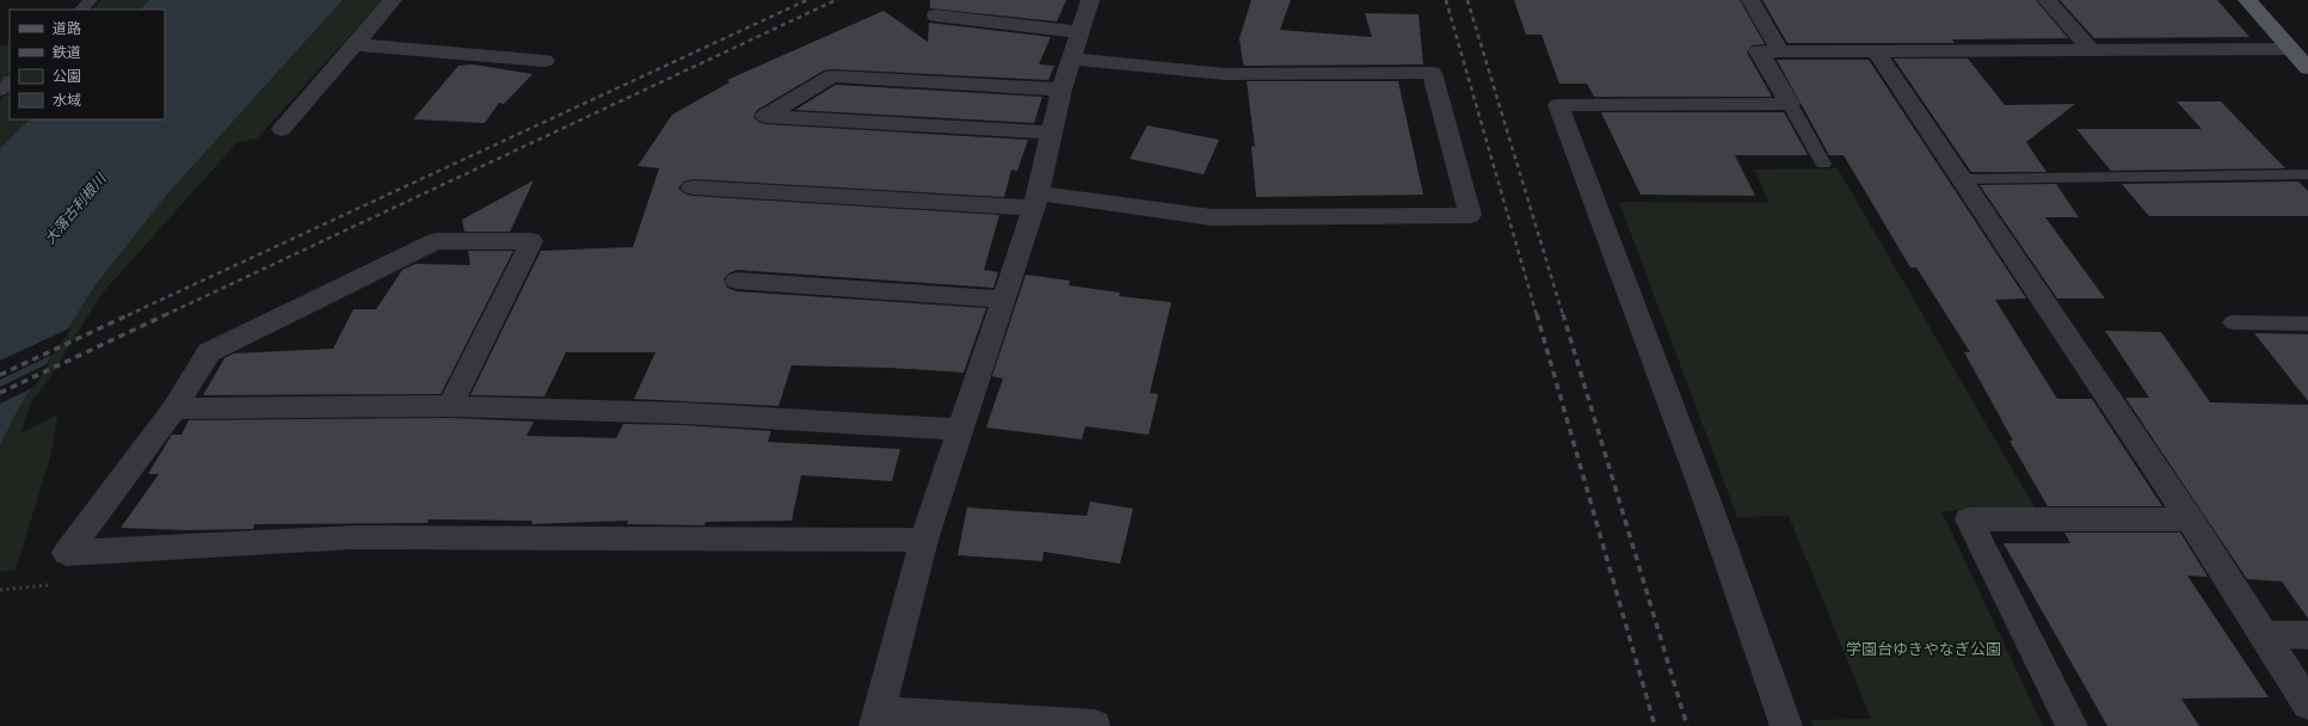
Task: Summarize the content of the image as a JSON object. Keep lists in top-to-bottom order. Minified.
{"water":["大落古利根川"],"parks":["学園台ゆきやなぎ公園"],"legend":["道路","鉄道","公園","水域"]}
